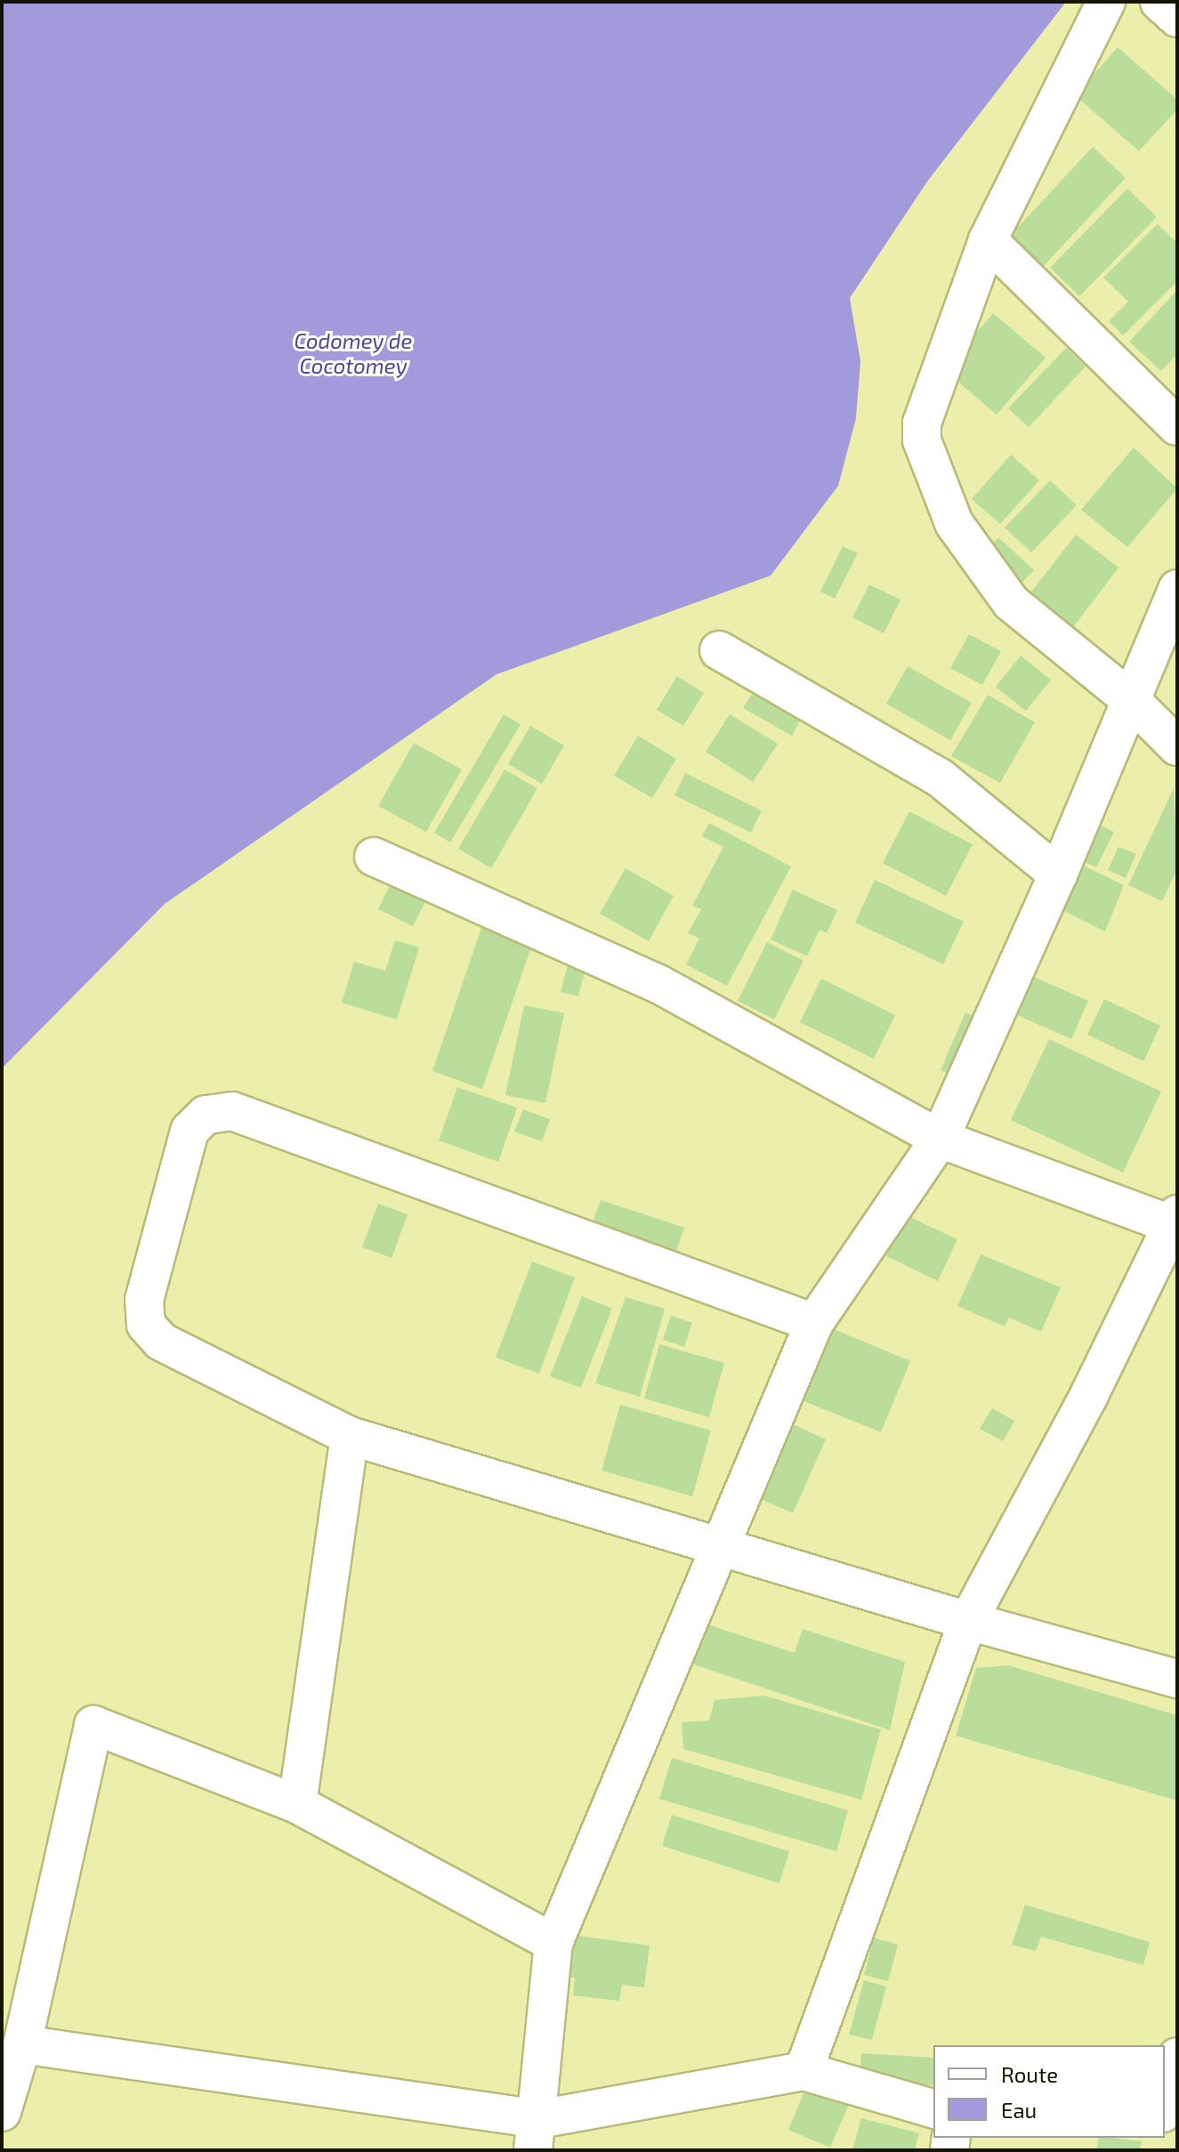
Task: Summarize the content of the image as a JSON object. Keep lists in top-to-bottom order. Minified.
{"water":["Codomey de Cocotomey"],"legend":["Route","Eau"]}
